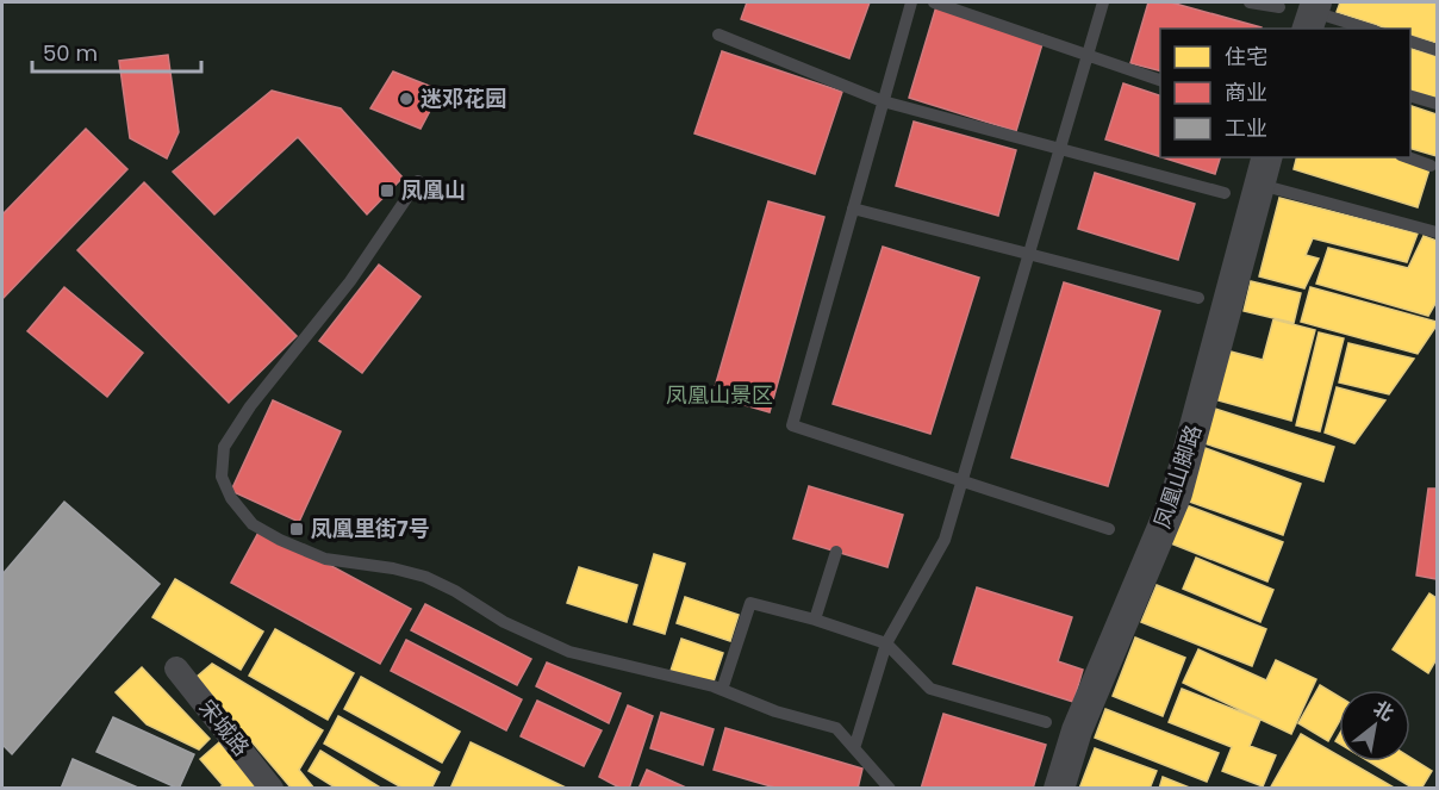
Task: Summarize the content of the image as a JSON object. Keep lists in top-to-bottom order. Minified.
{"streets":{"street":["凤凰山脚路","宋城路"]},"parks":["凤凰山景区"],"places":{"other":["迷邓花园"],"transit":["凤凰山","凤凰里街7号"]},"legend":["住宅","商业","工业"],"scale_bar":"50 m","north":"top right"}
